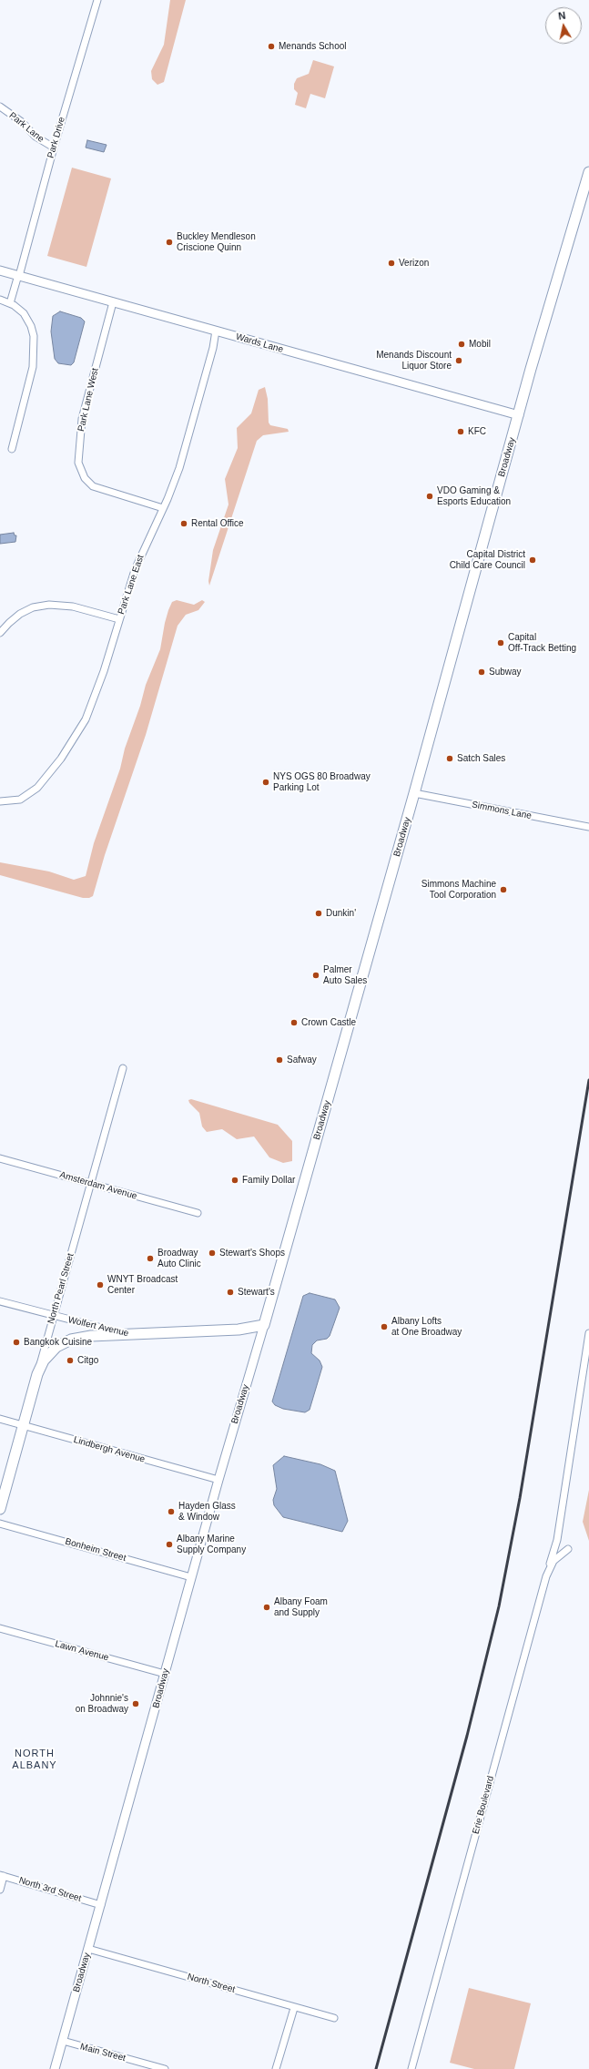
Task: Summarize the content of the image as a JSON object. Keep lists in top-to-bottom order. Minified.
{"streets":{"main road":["Broadway","North Pearl Street","Wolfert Avenue"],"street":["Park Lane","Park Drive","Wards Lane","Park Lane West","Park Lane East","Simmons Lane","Amsterdam Avenue","Lindbergh Avenue","Bonheim Street","Lawn Avenue","Erie Boulevard","North 3rd Street","North Street","Main Street"]},"crossings":[["Park Lane","Park Drive"],["Park Drive","Wards Lane"],["Wards Lane","Park Lane West"],["Wards Lane","Broadway"],["Wards Lane","Park Lane East"],["Park Lane West","Park Lane East"],["Broadway","Simmons Lane"],["Broadway","Wolfert Avenue"],["Broadway","Lindbergh Avenue"],["Broadway","Bonheim Street"],["Broadway","Lawn Avenue"],["Broadway","North 3rd Street"],["Broadway","North Street"],["Broadway","Main Street"],["Amsterdam Avenue","North Pearl Street"],["North Pearl Street","Wolfert Avenue"],["North Pearl Street","Lindbergh Avenue"]],"districts":["NORTH ALBANY"],"places":["Menands School","Buckley Mendleson Criscione Quinn","Verizon","Mobil","Menands Discount Liquor Store","KFC","VDO Gaming & Esports Education","Rental Office","Capital District Child Care Council","Capital Off-Track Betting","Subway","Satch Sales","NYS OGS 80 Broadway Parking Lot","Simmons Machine Tool Corporation","Dunkin'","Palmer Auto Sales","Crown Castle","Safway","Family Dollar","Stewart's Shops","Broadway Auto Clinic","WNYT Broadcast Center","Stewart's","Albany Lofts at One Broadway","Bangkok Cuisine","Citgo","Hayden Glass & Window","Albany Marine Supply Company","Albany Foam and Supply","Johnnie's on Broadway"],"north":"top"}
